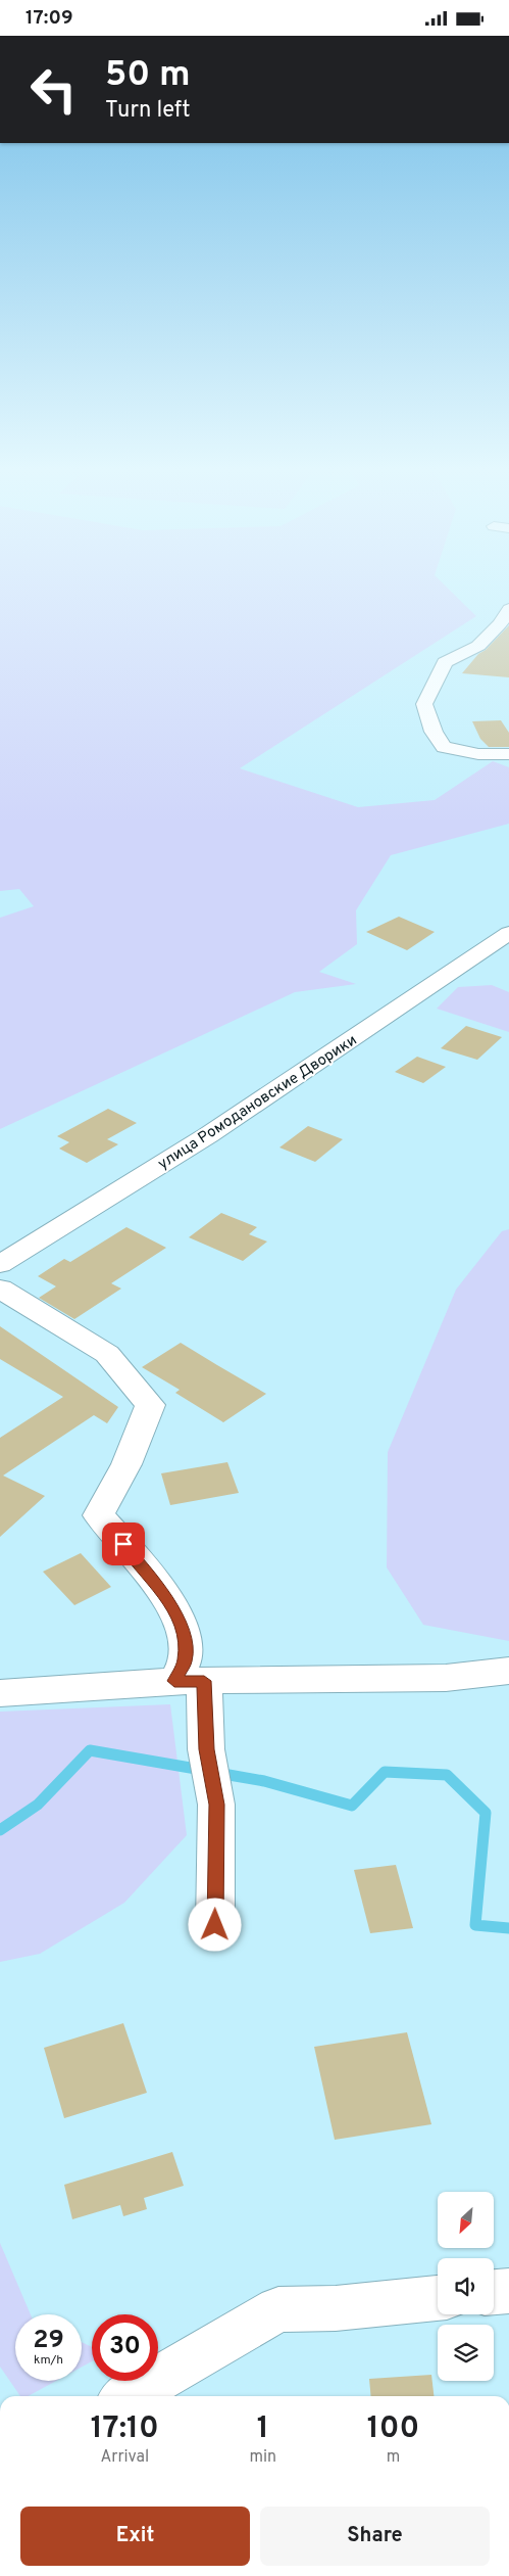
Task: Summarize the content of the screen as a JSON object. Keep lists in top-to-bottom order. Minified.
{"streets":{"street":["улица Ромодановские Дворики"]},"north":"bottom left","page":{"status":"17:09","turn":["50 m","Turn left"],"speed":"29 km/h","limit":"30","eta":["17:10","Arrival","1","min","100","m"],"buttons":["Exit","Share"]}}
